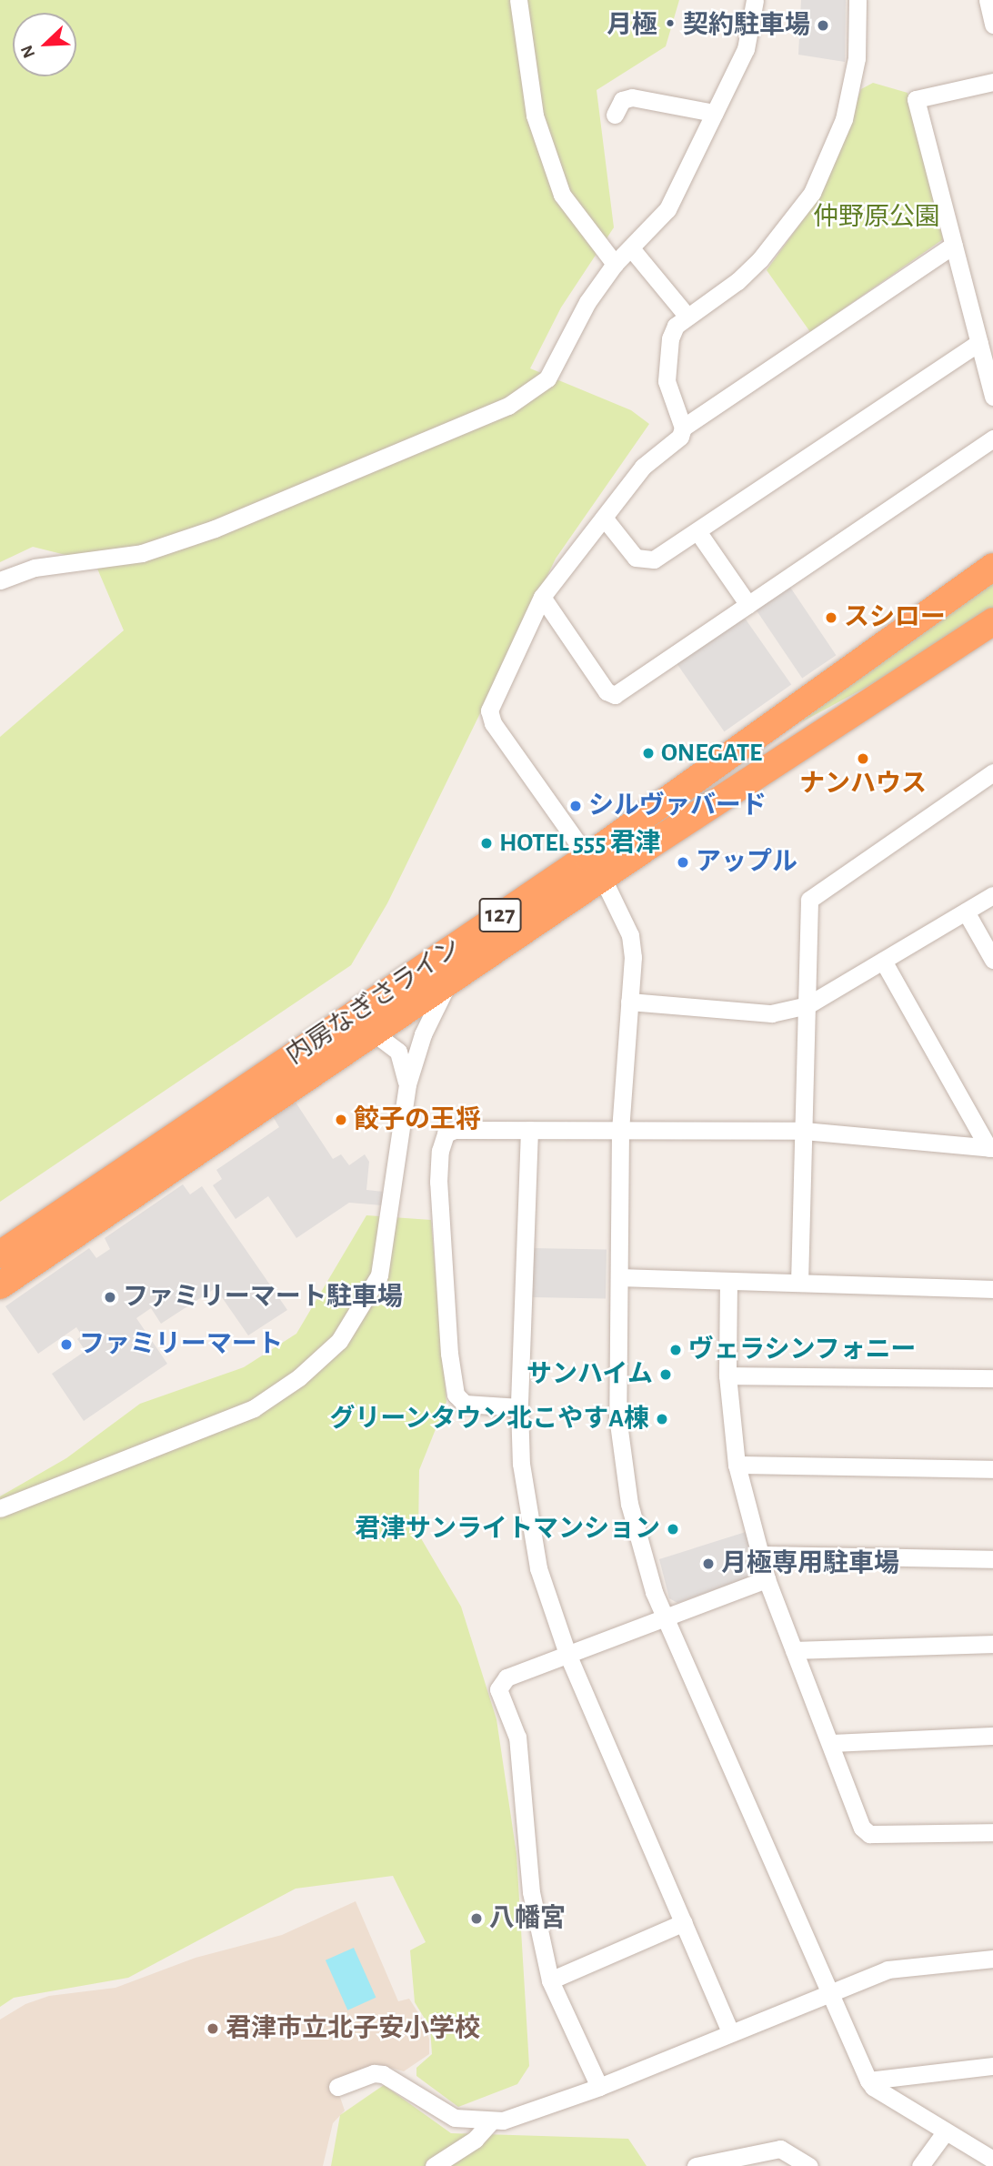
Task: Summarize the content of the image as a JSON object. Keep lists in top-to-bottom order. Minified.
{"streets":{"highway":["127","内房なぎさライン"]},"parks":["仲野原公園"],"places":["月極・契約駐車場","スシロー","ONEGATE","ナンハウス","シルヴァバード","HOTEL 555 君津","アップル","餃子の王将","ファミリーマート駐車場","ファミリーマート","ヴェラシンフォニー","サンハイム","グリーンタウン北こやすA棟","君津サンライトマンション","月極専用駐車場","八幡宮","君津市立北子安小学校"],"north":"bottom left"}
